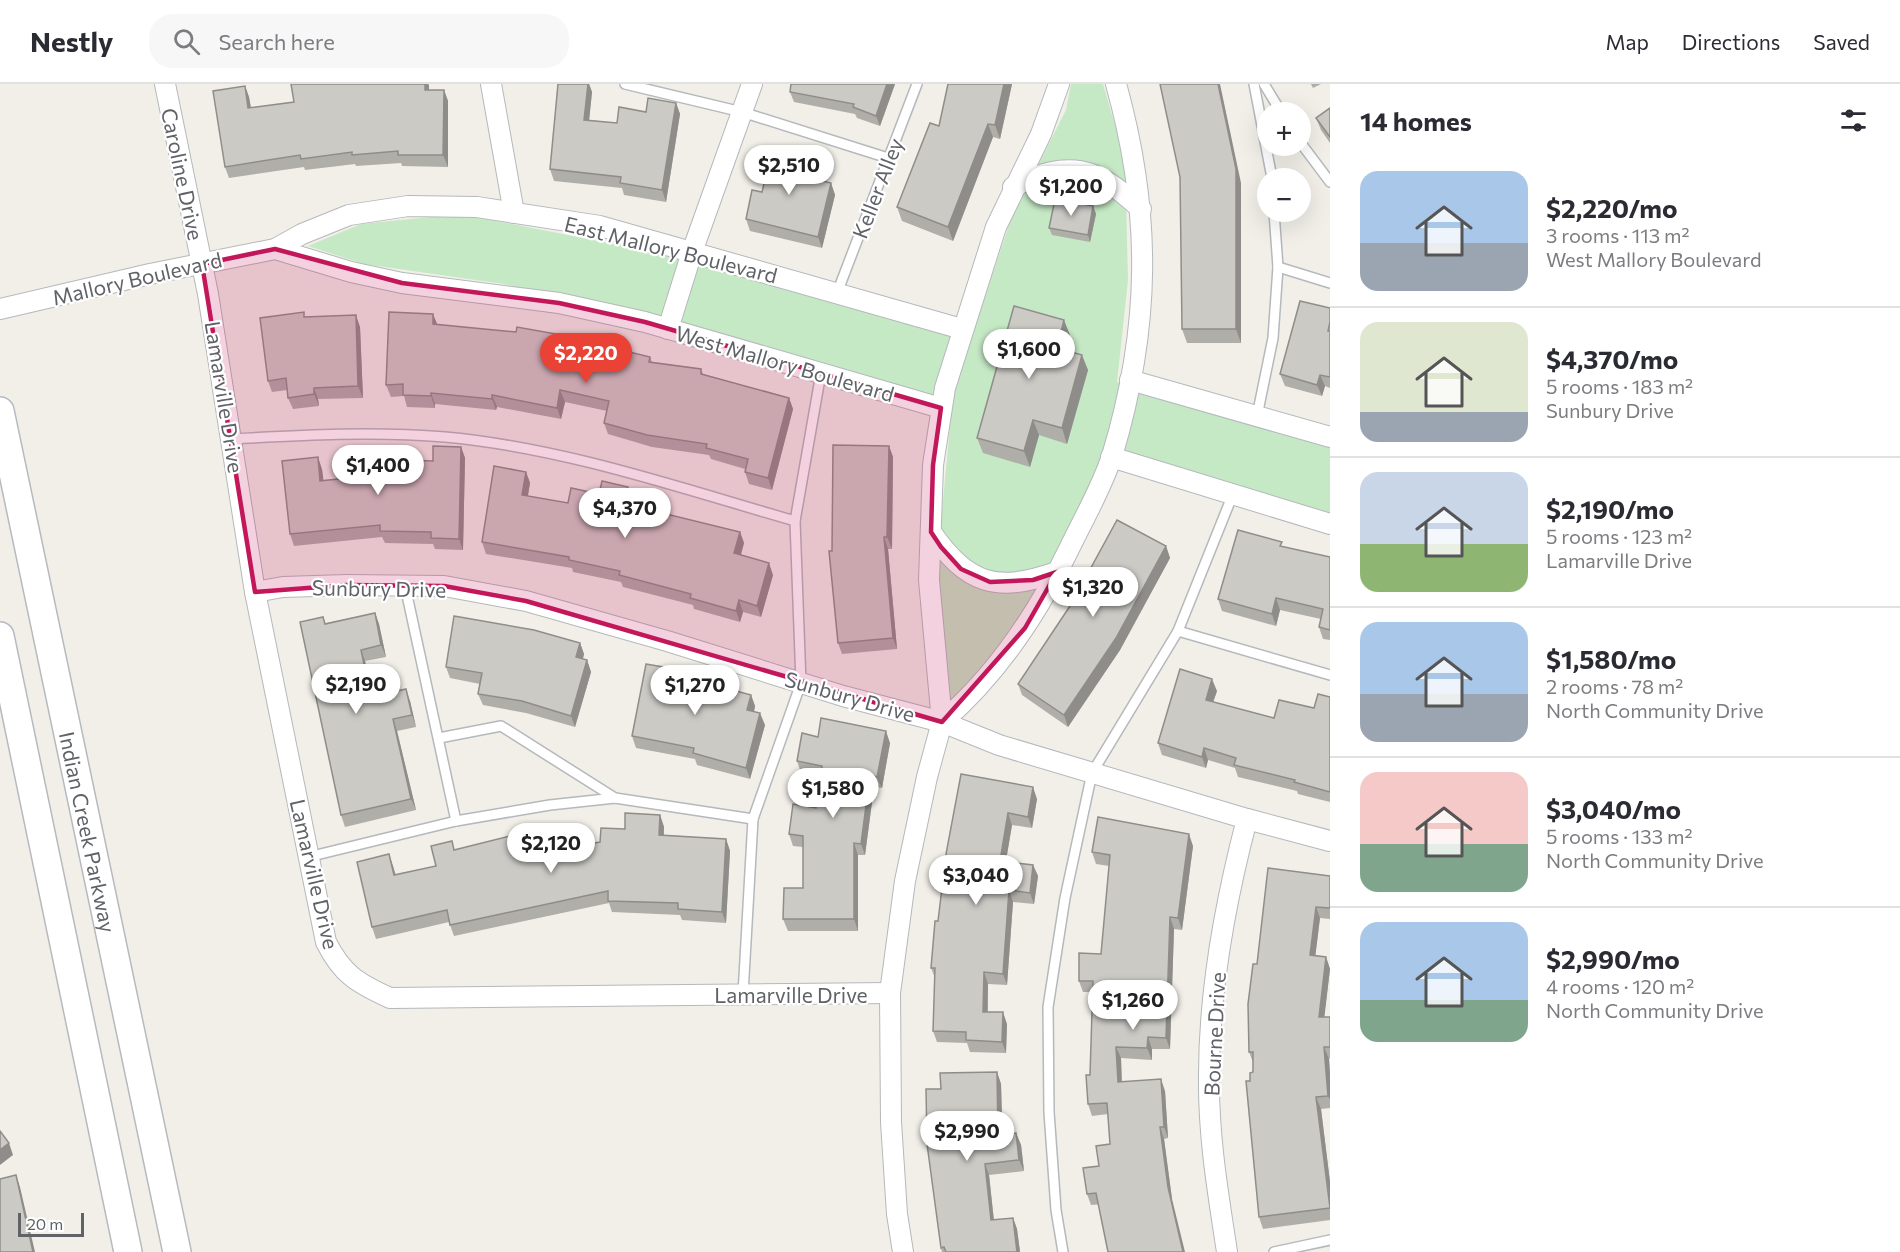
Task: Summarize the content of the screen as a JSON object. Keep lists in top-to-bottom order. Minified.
{"streets":{"street":["Caroline Drive","East Mallory Boulevard","Mallory Boulevard","West Mallory Boulevard","Lamarville Drive","Sunbury Drive","Indian Creek Parkway","Bourne Drive"],"lane":["Keller Alley"]},"crossings":[["Caroline Drive","Mallory Boulevard"],["Caroline Drive","Lamarville Drive"],["Keller Alley","East Mallory Boulevard"],["East Mallory Boulevard","Mallory Boulevard"],["East Mallory Boulevard","West Mallory Boulevard"],["Mallory Boulevard","West Mallory Boulevard"],["Mallory Boulevard","Lamarville Drive"],["Lamarville Drive","Sunbury Drive"],["Sunbury Drive","Bourne Drive"]],"scale_bar":"20 m","page":{"header":"Nestly","search":"Search here","nav":["Map","Directions","Saved"],"heading":"14 homes","map_buttons":["+","−"],"price":["$2,510","$1,200","$1,600","$2,220","$1,400","$4,370","$1,320","$2,190","$1,270","$1,580","$2,120","$3,040","$1,260","$2,990"],"list":[{"name":"$2,220/mo","note":"3 rooms · 113 m² · West Mallory Boulevard"},{"name":"$4,370/mo","note":"5 rooms · 183 m² · Sunbury Drive"},{"name":"$2,190/mo","note":"5 rooms · 123 m² · Lamarville Drive"},{"name":"$1,580/mo","note":"2 rooms · 78 m² · North Community Drive"},{"name":"$3,040/mo","note":"5 rooms · 133 m² · North Community Drive"},{"name":"$2,990/mo","note":"4 rooms · 120 m² · North Community Drive"}],"scale":"20 m"}}
